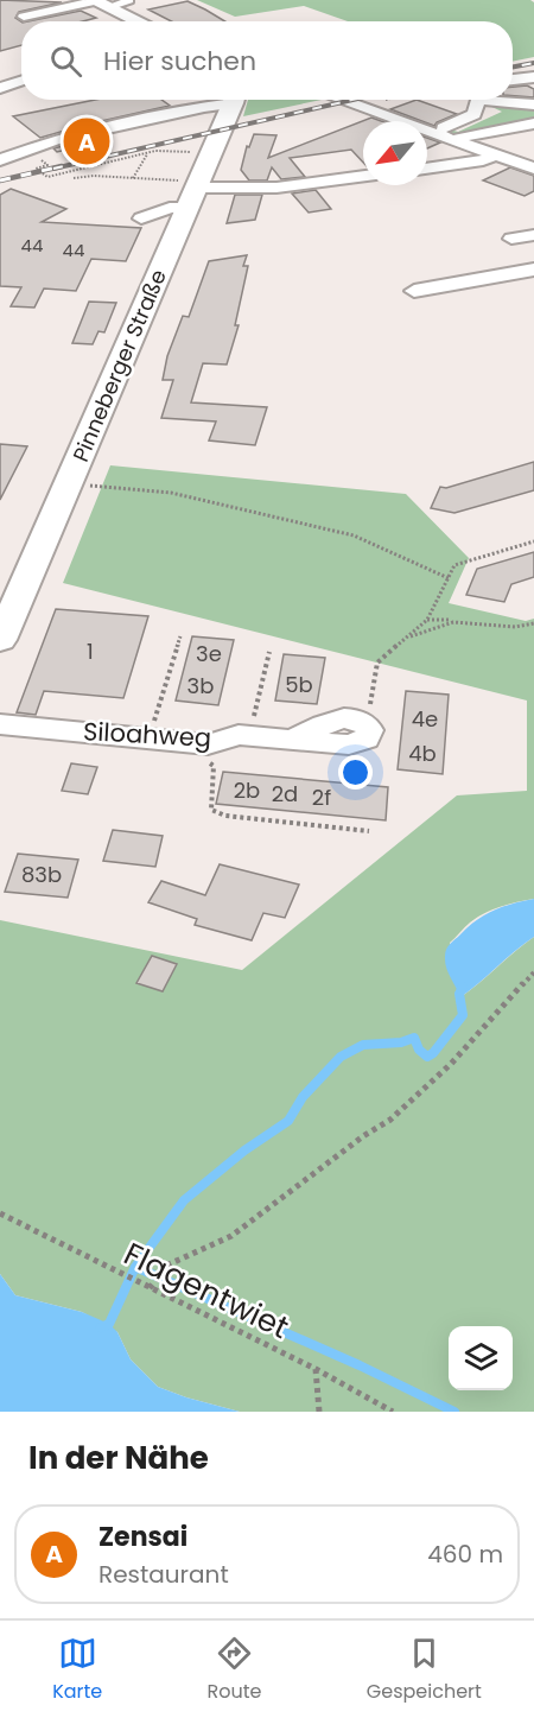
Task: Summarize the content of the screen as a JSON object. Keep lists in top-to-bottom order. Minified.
{"streets":{"main road":["Pinneberger Straße"],"street":["Siloahweg"],"path":["Flagentwiet"]},"house_numbers":["44","44","1","3e","5b","3b","4e","4b","2b","2d","2f","83b"],"north":"bottom left","page":{"search":"Hier suchen","pins":"A","heading":"In der Nähe","list":[{"mark":"A","name":"Zensai","note":"Restaurant","value":"460 m"}],"nav":["Karte","Route","Gespeichert"]}}
